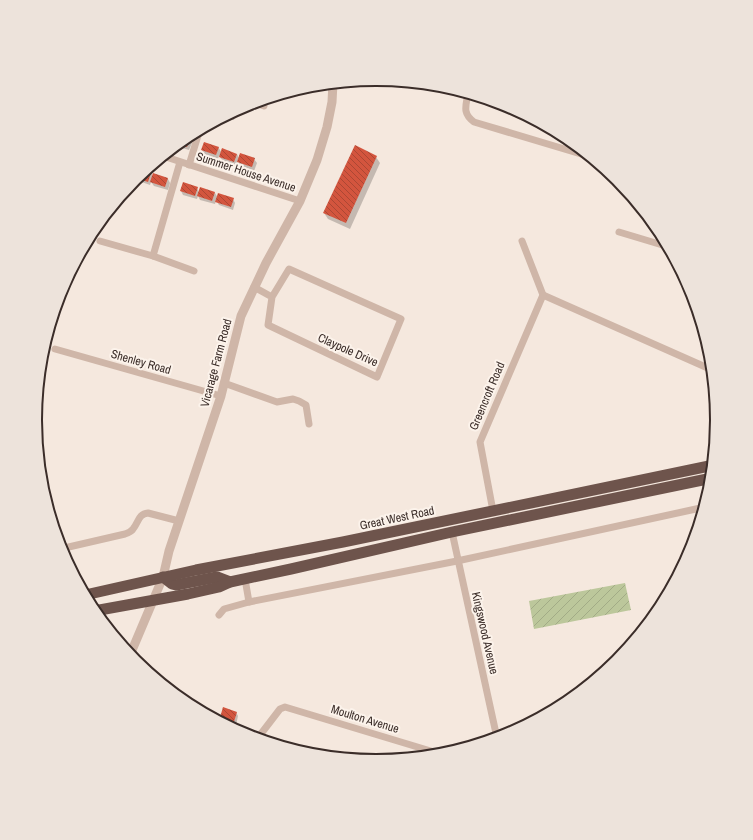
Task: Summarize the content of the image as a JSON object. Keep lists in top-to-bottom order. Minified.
{"streets":{"highway":["Great West Road"],"street":["Summer House Avenue","Claypole Drive","Shenley Road","Vicarage Farm Road","Greencroft Road","Kingswood Avenue","Moulton Avenue"]},"crossings":[["Summer House Avenue","Vicarage Farm Road"],["Shenley Road","Vicarage Farm Road"],["Vicarage Farm Road","Great West Road"],["Greencroft Road","Great West Road"]]}
